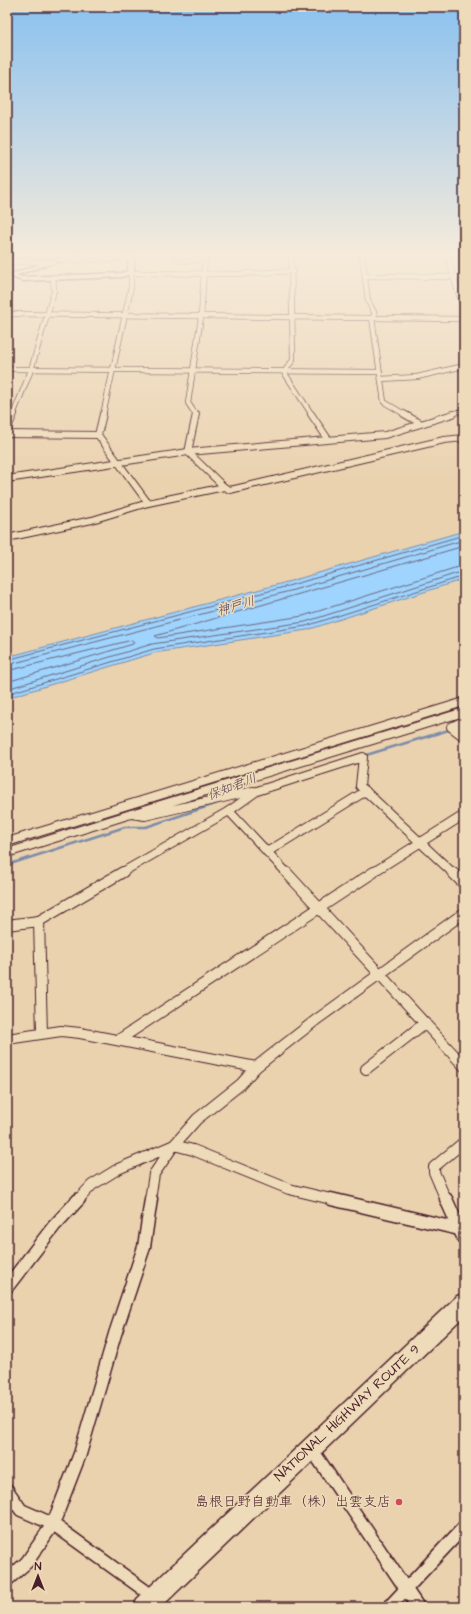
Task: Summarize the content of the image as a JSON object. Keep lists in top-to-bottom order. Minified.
{"streets":{"highway":["NATIONAL HIGHWAY ROUTE 9"]},"water":["神戸川","保知君川"],"places":["島根日野自動車（株）出雲支店"],"north":"top"}
